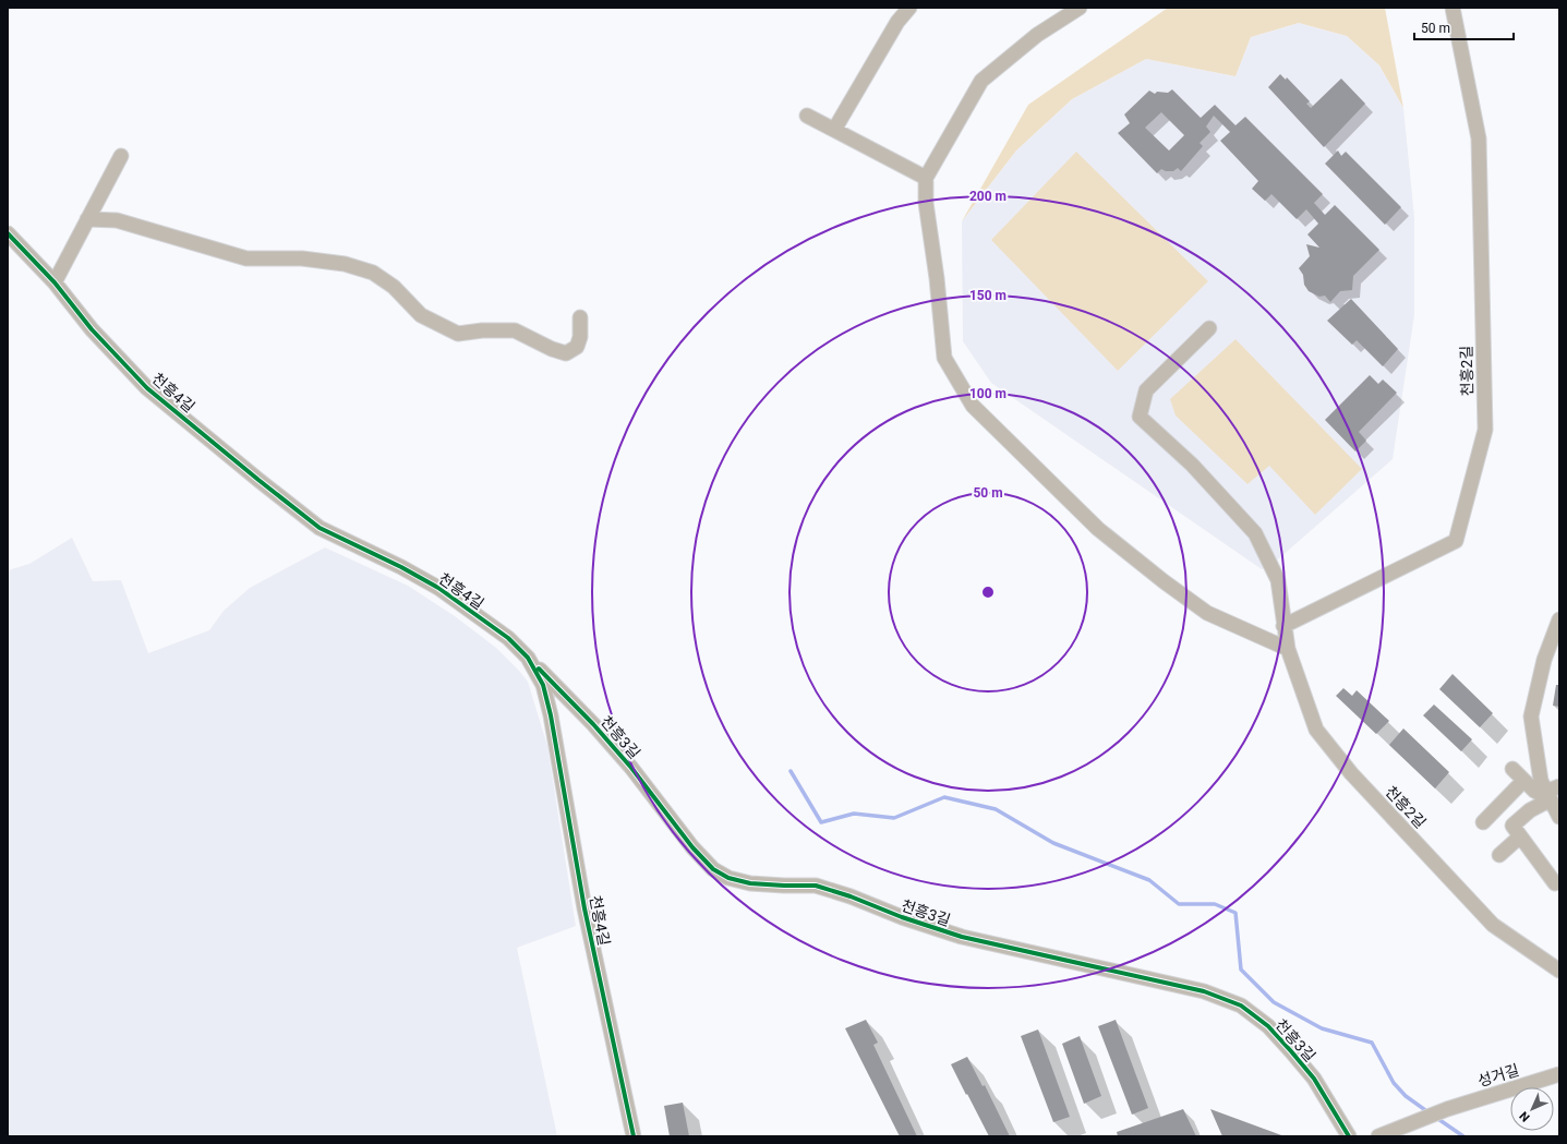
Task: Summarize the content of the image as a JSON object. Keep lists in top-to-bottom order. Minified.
{"streets":{"street":["천흥2길","천흥4길","천흥3길","성거길"]},"crossings":[["천흥4길","천흥3길"]],"scale_bar":"50 m","north":"bottom left","rings":["200 m","150 m","100 m","50 m"]}
